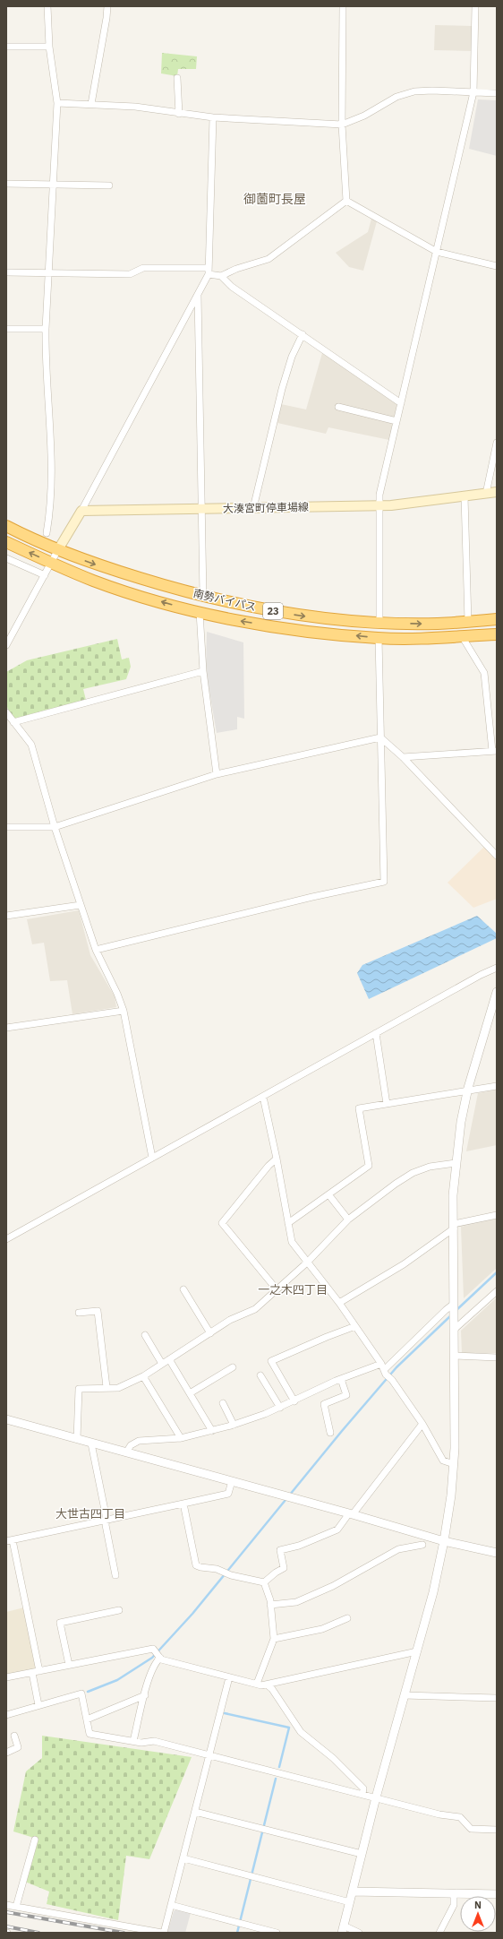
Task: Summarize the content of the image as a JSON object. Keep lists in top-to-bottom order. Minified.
{"streets":{"highway":["南勢バイパス","23"],"main road":["大湊宮町停車場線"]},"districts":["御薗町長屋","一之木四丁目","大世古四丁目"],"north":"top"}
